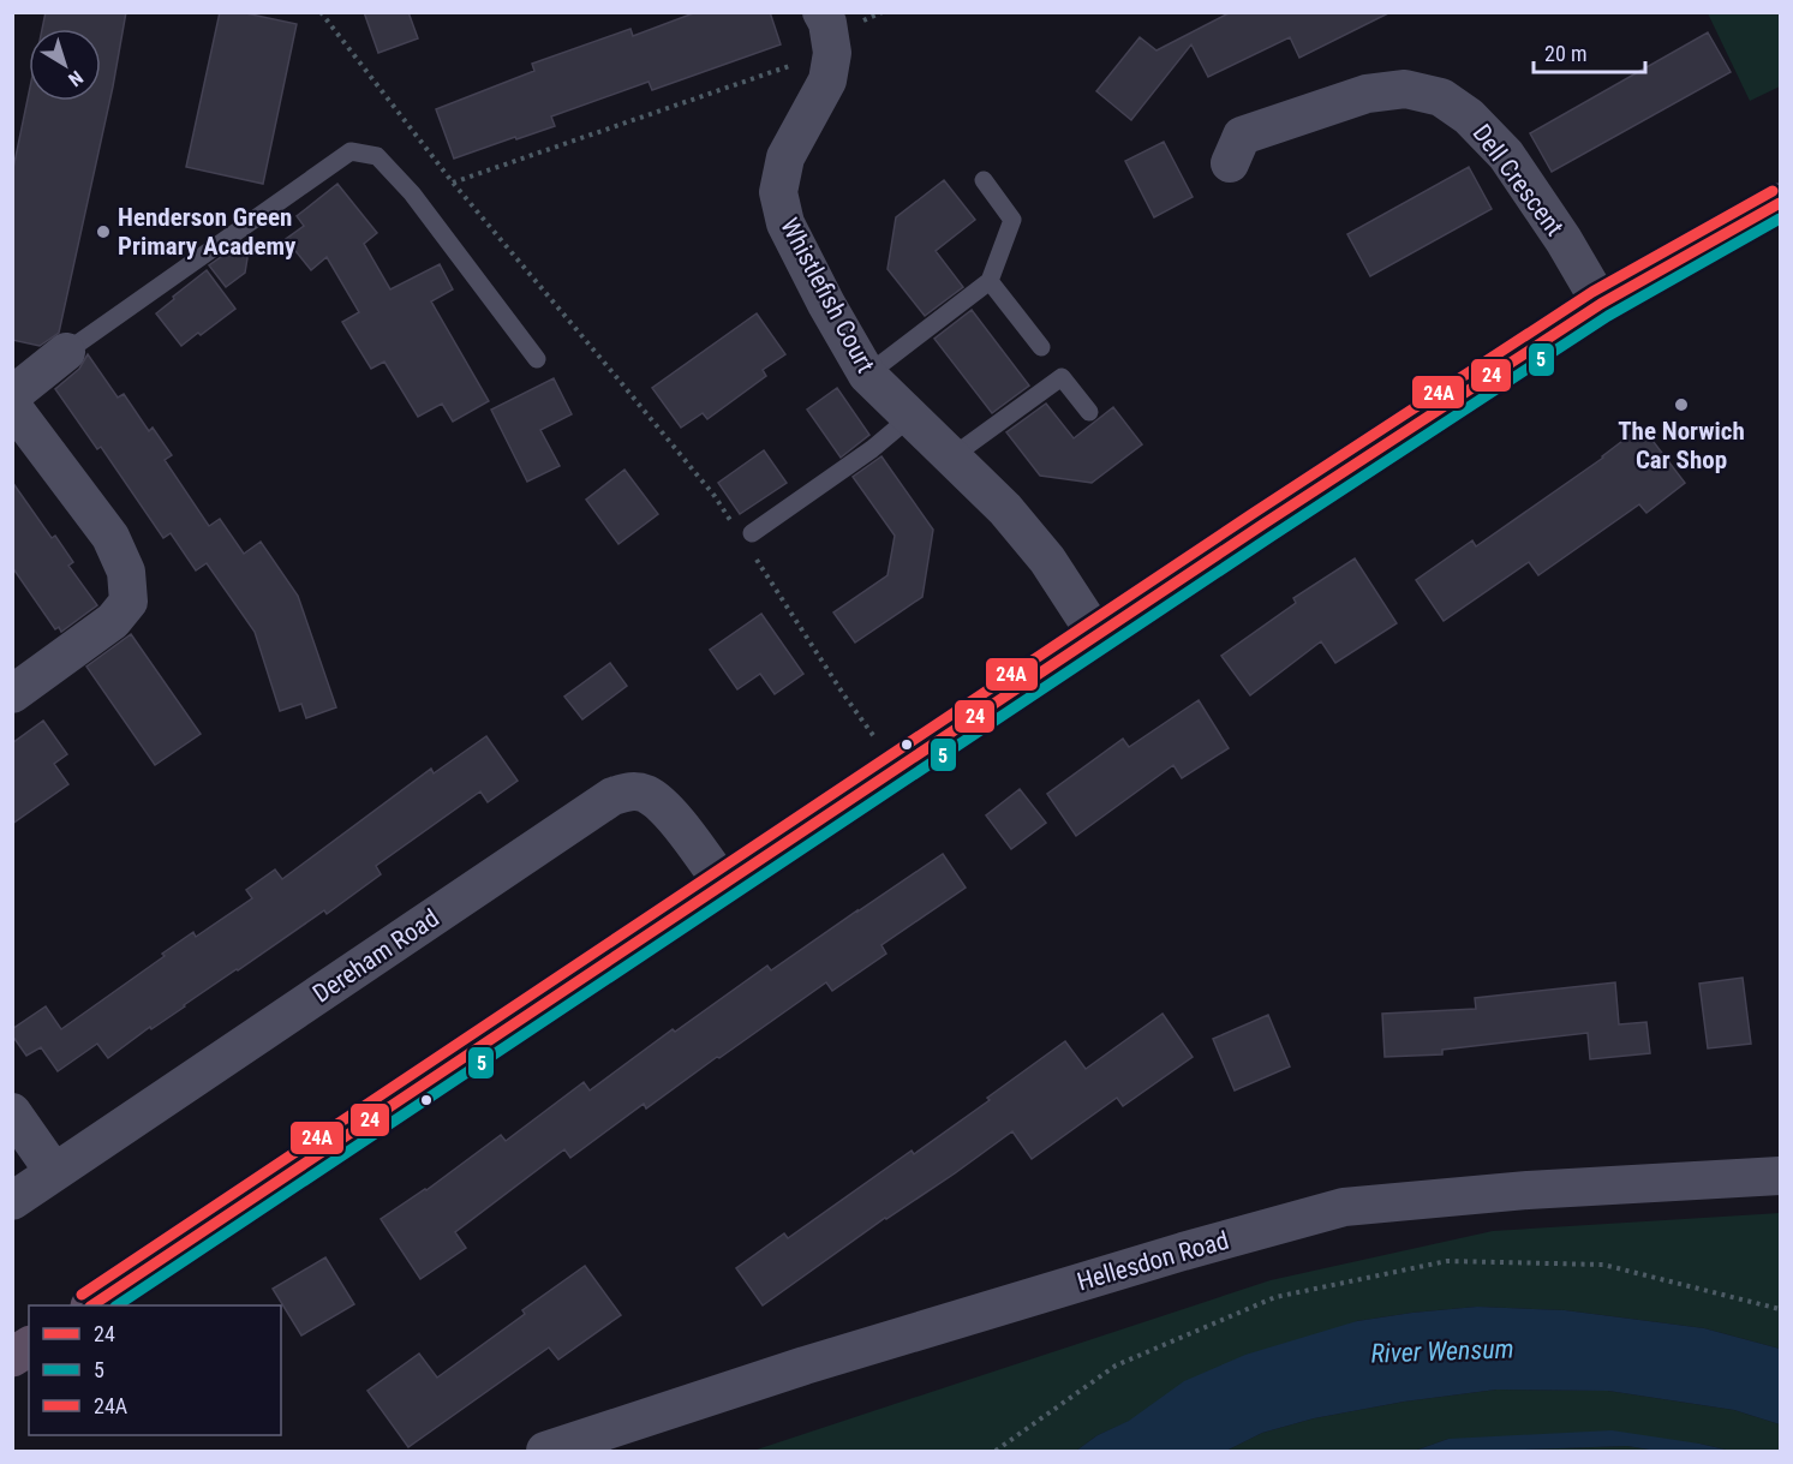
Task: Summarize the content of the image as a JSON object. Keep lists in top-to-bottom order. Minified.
{"streets":{"street":["Dell Crescent","Whistlefish Court","Dereham Road","Hellesdon Road"]},"water":["River Wensum"],"places":["Henderson Green Primary Academy","The Norwich Car Shop"],"lines":["transit line 24A","transit line 24","transit line 5"],"legend":["24","5","24A"],"scale_bar":"20 m","north":"bottom right"}
